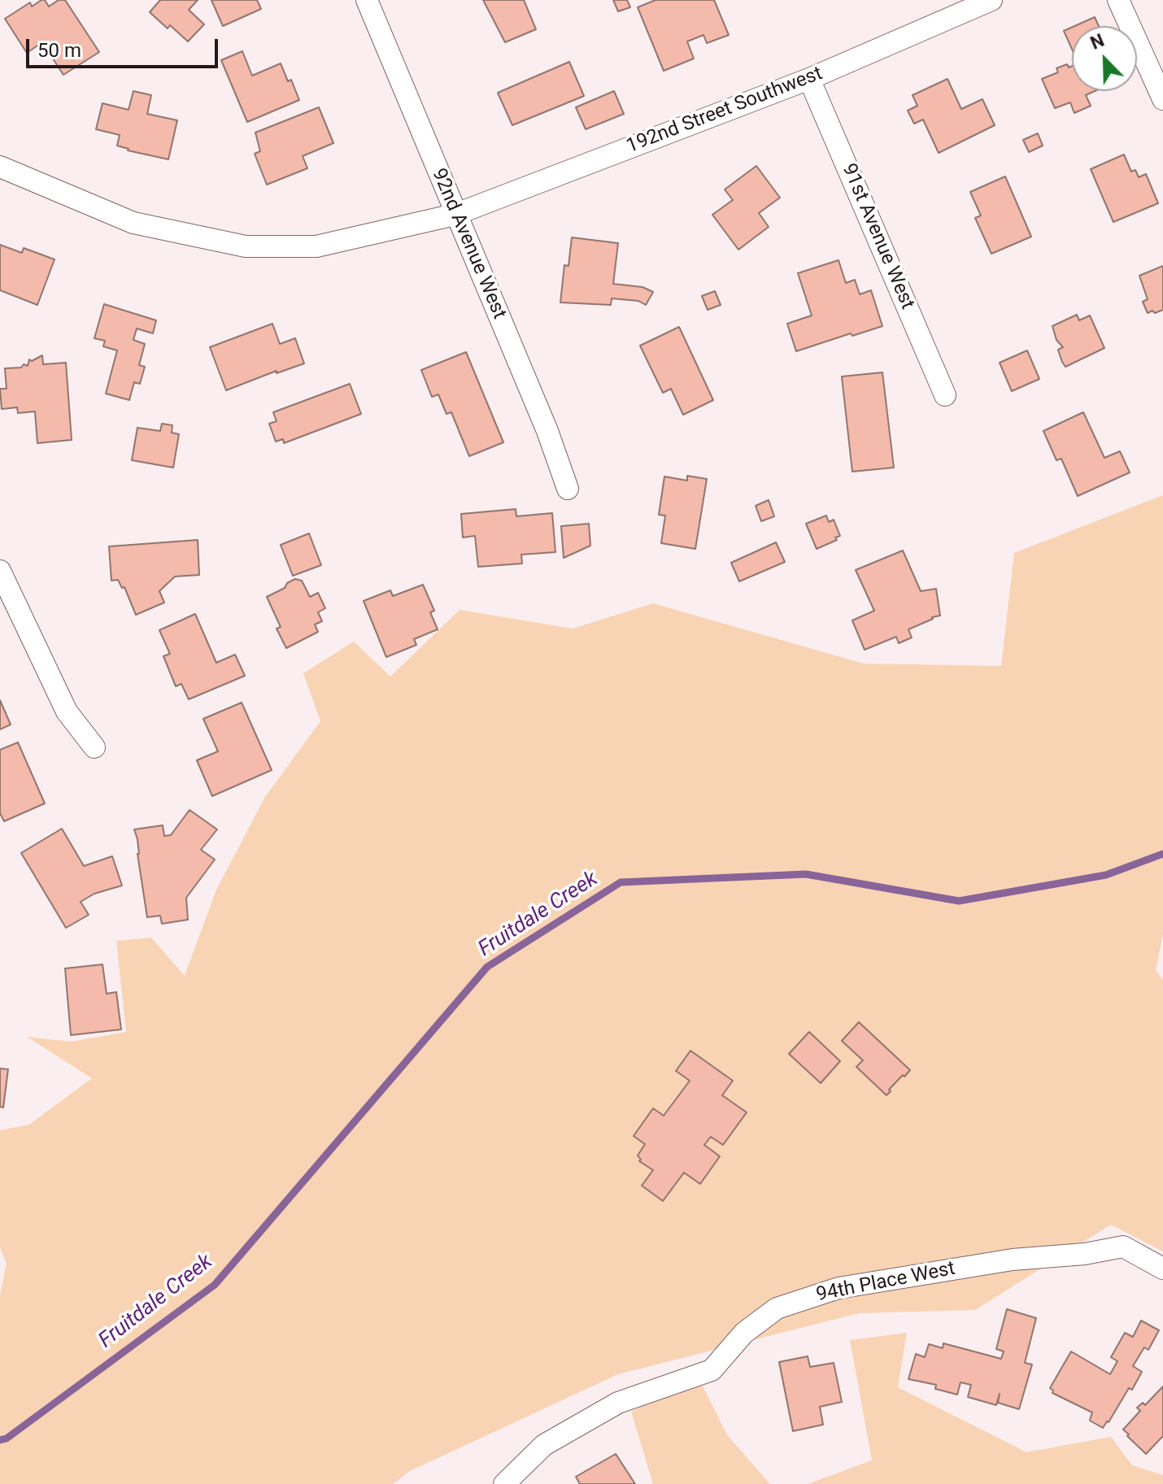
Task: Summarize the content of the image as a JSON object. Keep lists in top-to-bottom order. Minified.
{"streets":{"street":["192nd Street Southwest","91st Avenue West","92nd Avenue West","94th Place West"]},"crossings":[["192nd Street Southwest","91st Avenue West"],["192nd Street Southwest","92nd Avenue West"]],"water":["Fruitdale Creek"],"scale_bar":"50 m","north":"top left"}
